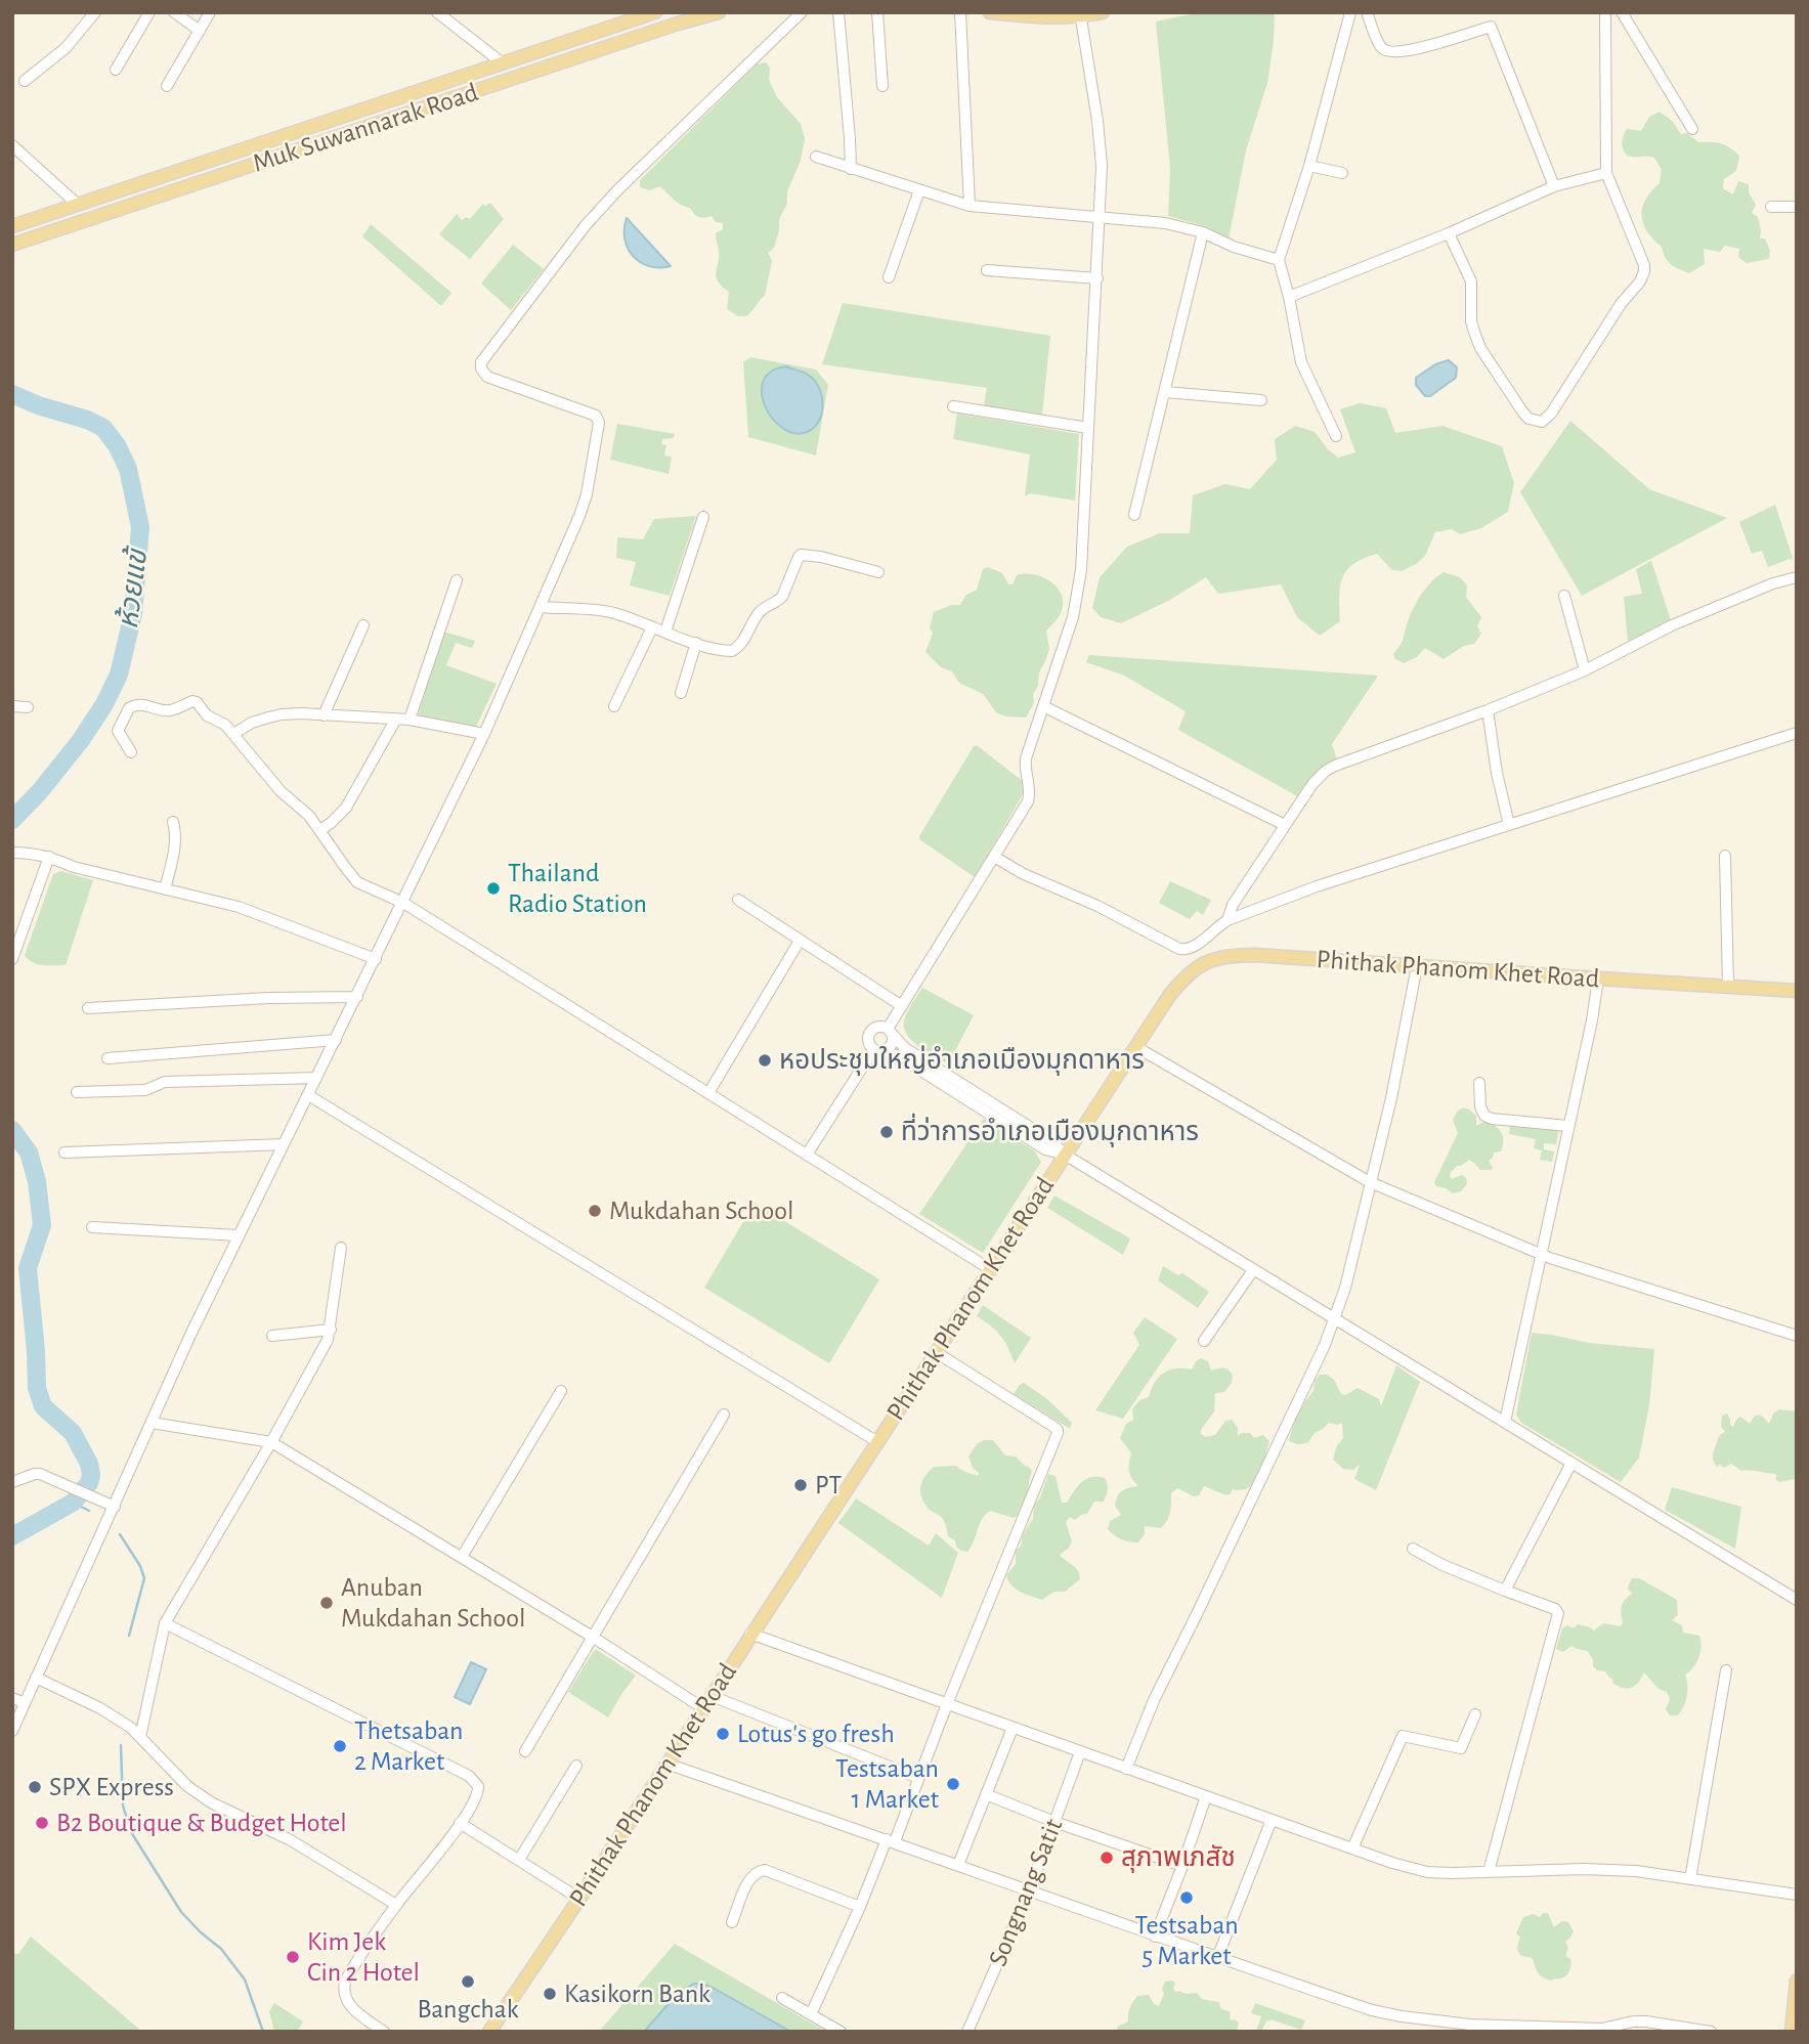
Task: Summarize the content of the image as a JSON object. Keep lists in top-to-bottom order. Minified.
{"streets":{"main road":["Muk Suwannarak Road","Phithak Phanom Khet Road"],"street":["Songnang Satit"]},"water":["ห้วยแข้"],"places":["Thailand Radio Station","หอประชุมใหญ่อำเภอเมืองมุกดาหาร","ที่ว่าการอำเภอเมืองมุกดาหาร","Mukdahan School","PT","Anuban Mukdahan School","Lotus's go fresh","Thetsaban 2 Market","Testsaban 1 Market","SPX Express","B2 Boutique & Budget Hotel","สุภาพเภสัช","Testsaban 5 Market","Kim Jek Cin 2 Hotel","Bangchak","Kasikorn Bank"]}
